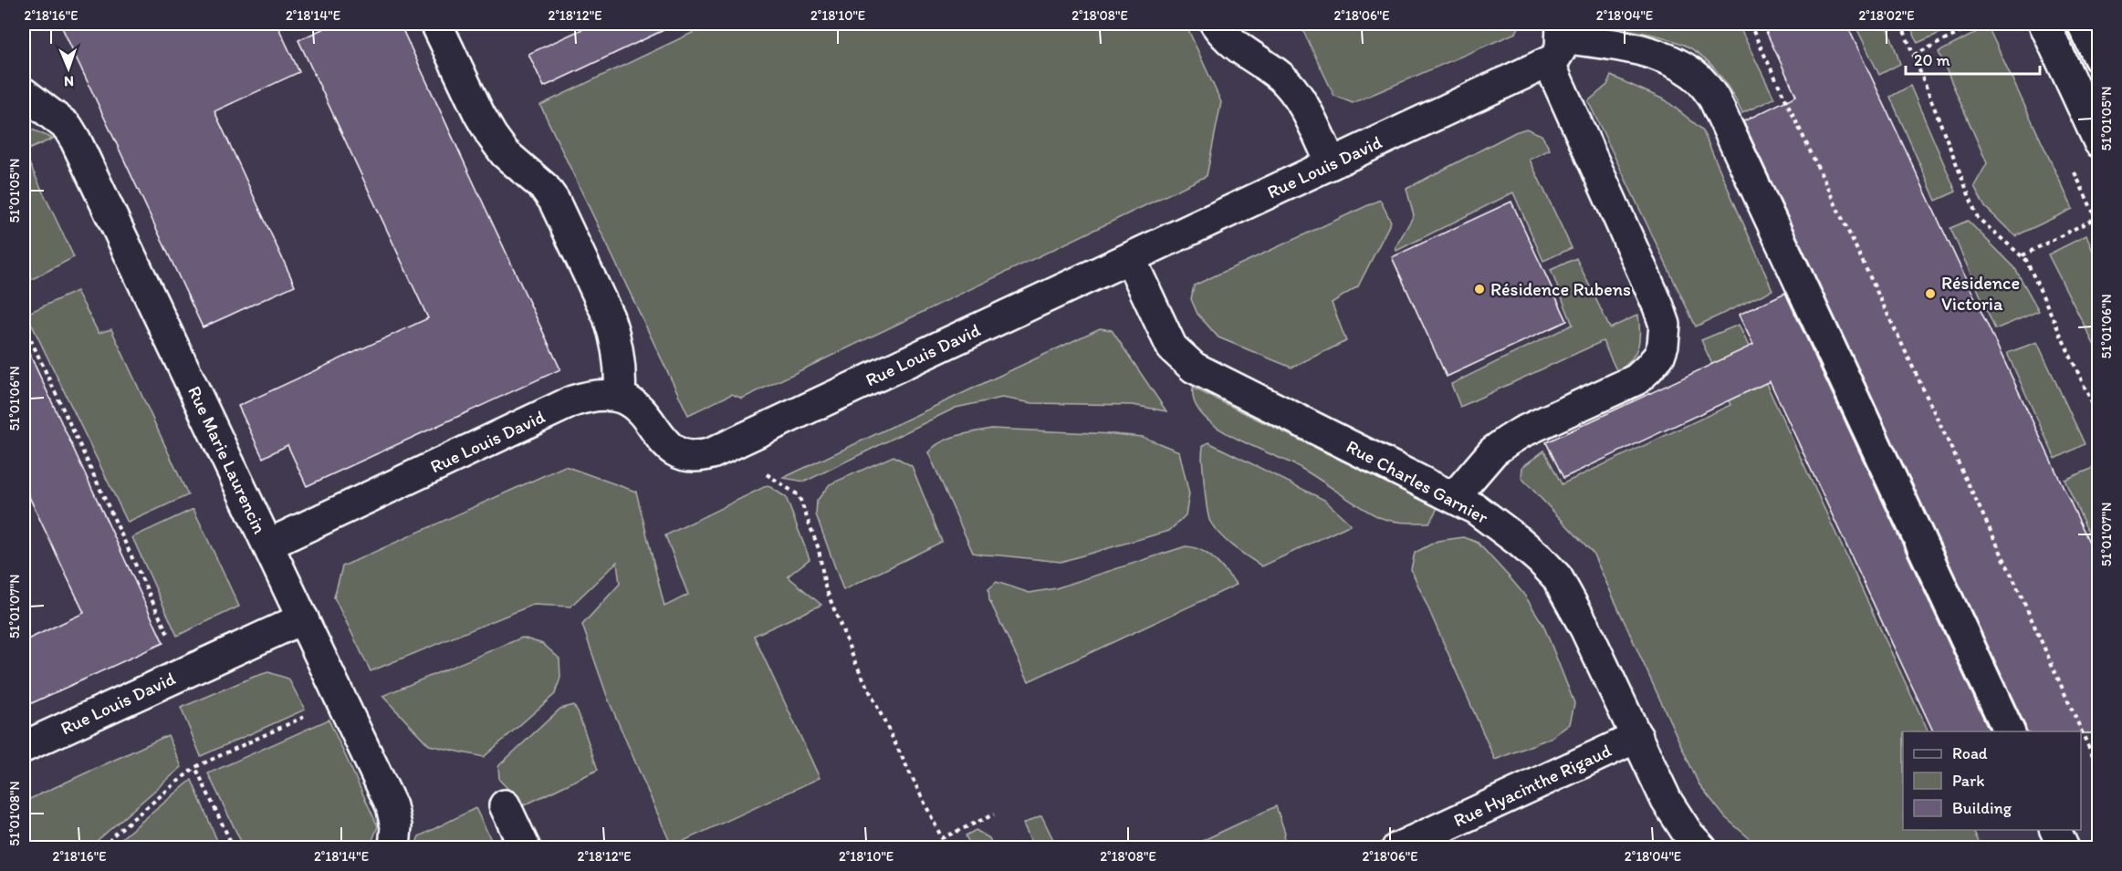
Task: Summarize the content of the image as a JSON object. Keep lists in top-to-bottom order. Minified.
{"streets":{"street":["Rue Louis David","Rue Marie Laurencin","Rue Charles Garnier","Rue Hyacinthe Rigaud"]},"crossings":[["Rue Louis David","Rue Marie Laurencin"],["Rue Louis David","Rue Charles Garnier"],["Rue Charles Garnier","Rue Hyacinthe Rigaud"]],"places":["Résidence Rubens","Résidence Victoria"],"legend":["Road","Park","Building"],"scale_bar":"20 m","north":"bottom","coordinates":["2°18'16\"E","2°18'14\"E","2°18'12\"E","2°18'10\"E","2°18'08\"E","2°18'06\"E","2°18'04\"E","2°18'02\"E","51°01'05\"N","51°01'06\"N","51°01'07\"N","51°01'08\"N"]}
